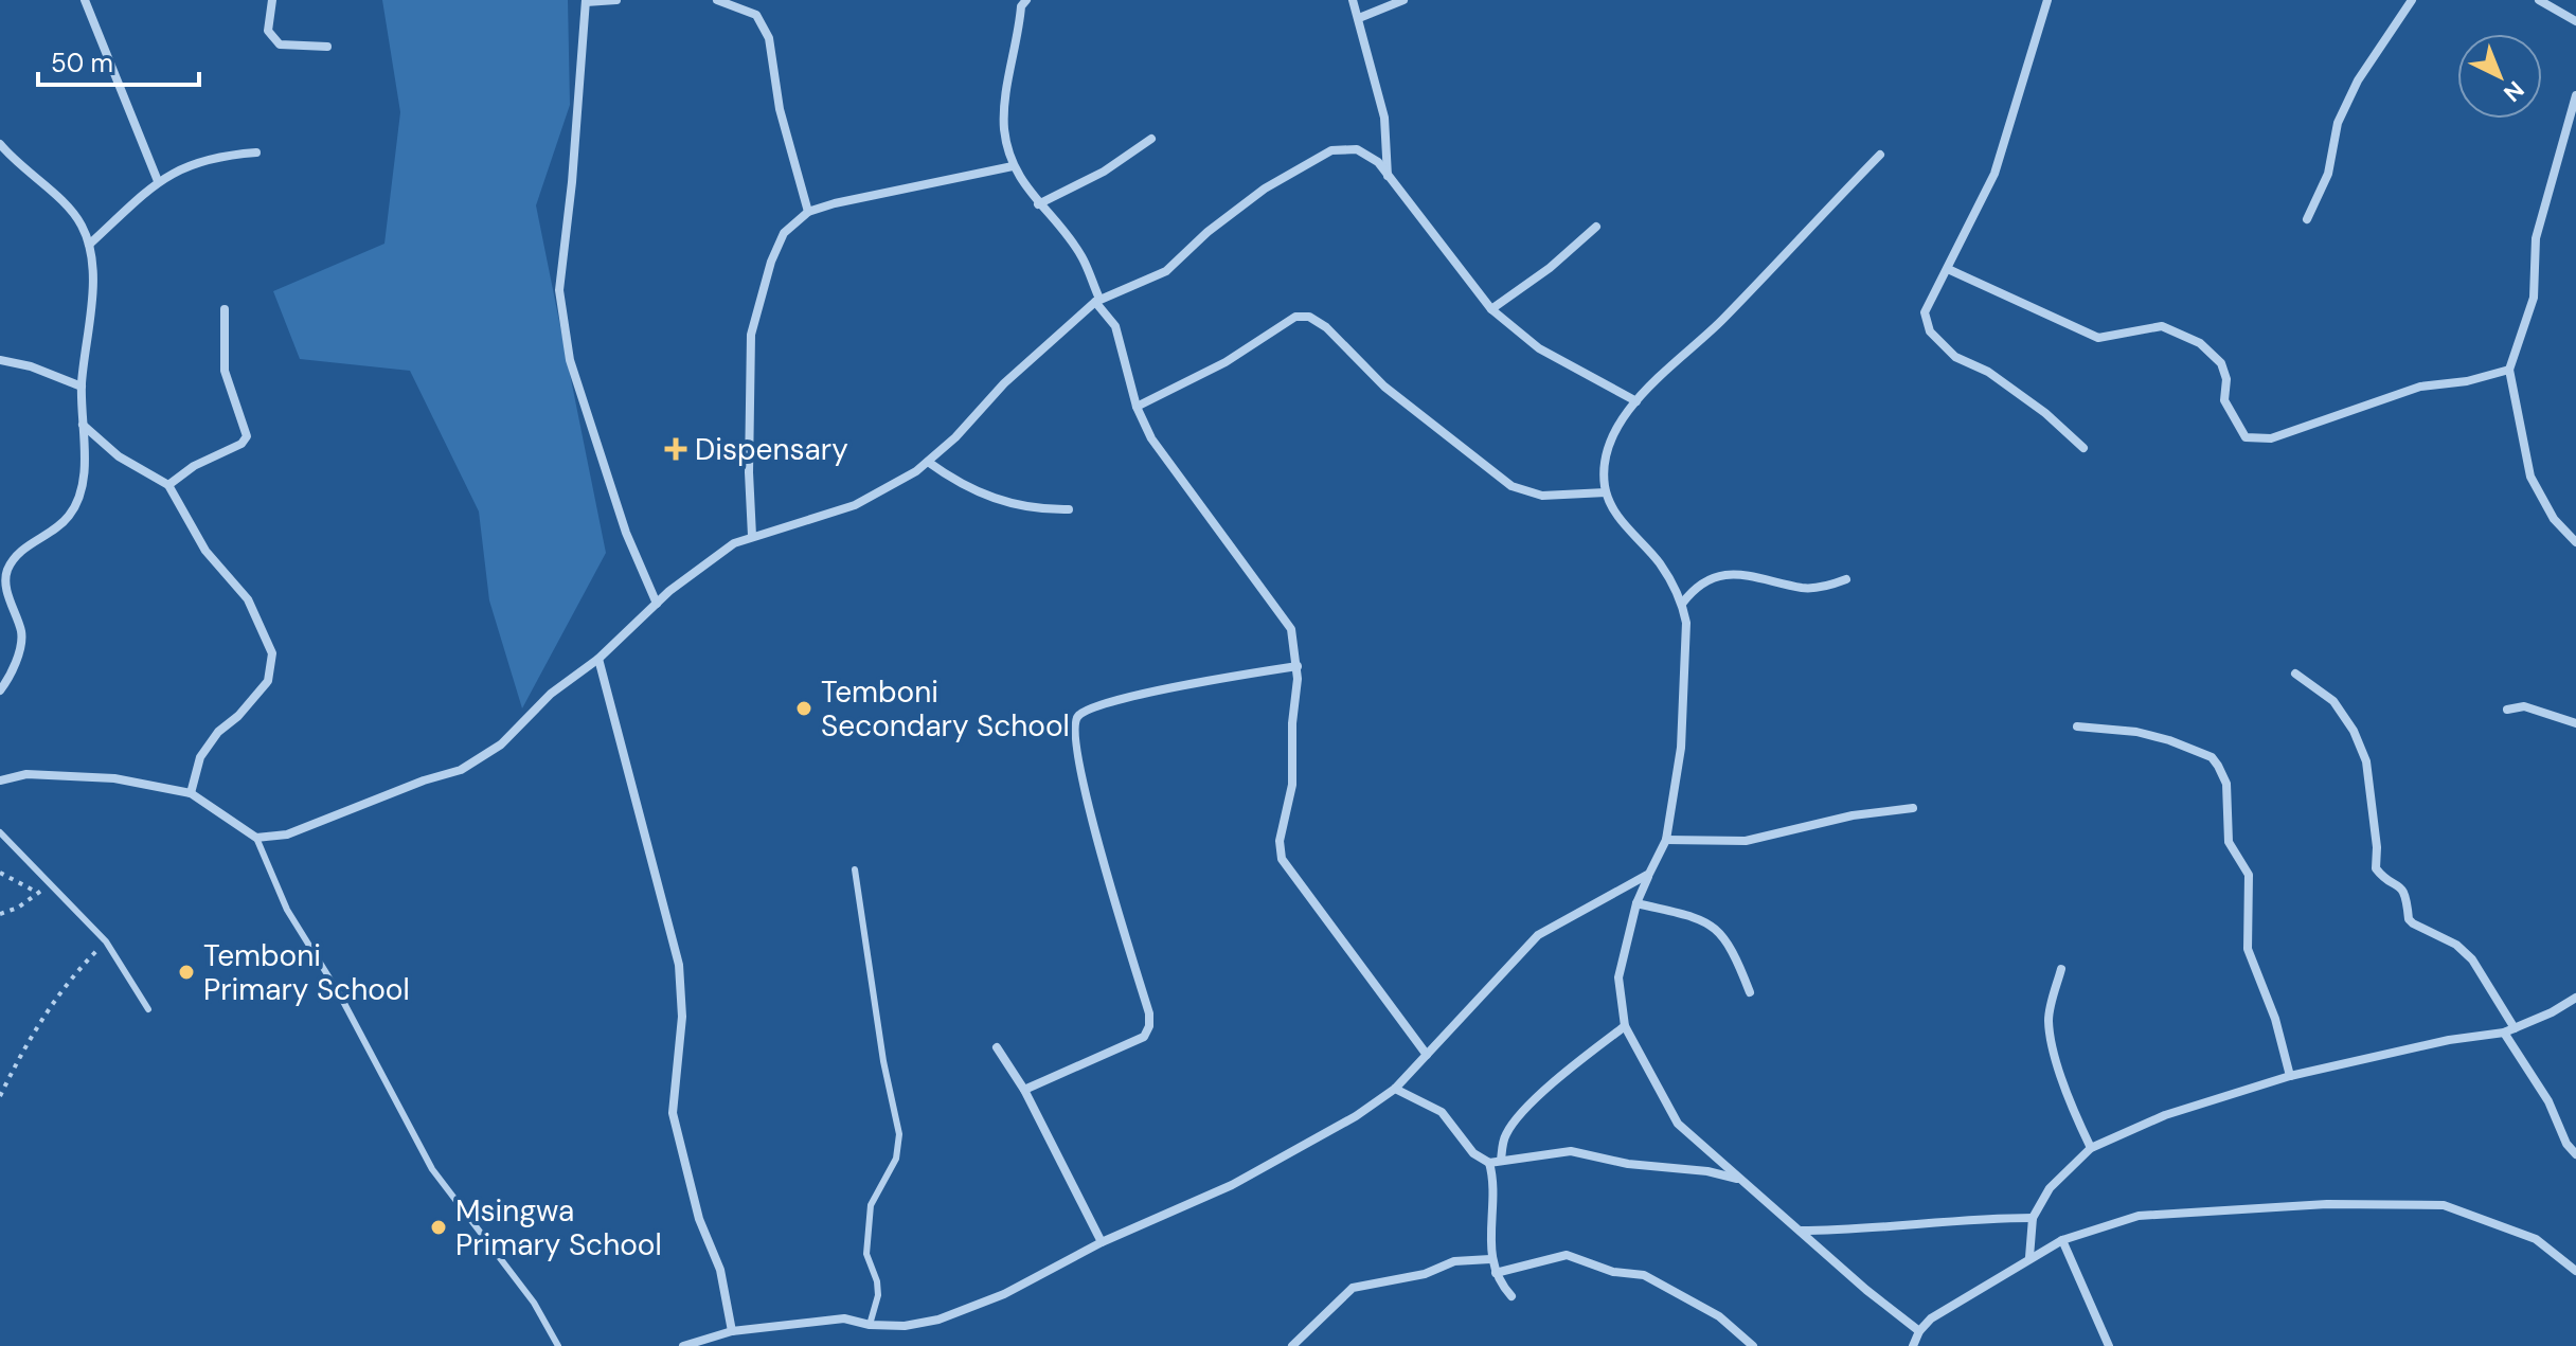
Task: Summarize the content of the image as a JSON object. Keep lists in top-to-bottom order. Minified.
{"places":{"health":["Dispensary"],"other":["Temboni Secondary School","Temboni Primary School","Msingwa Primary School"]},"scale_bar":"50 m","north":"bottom right"}
